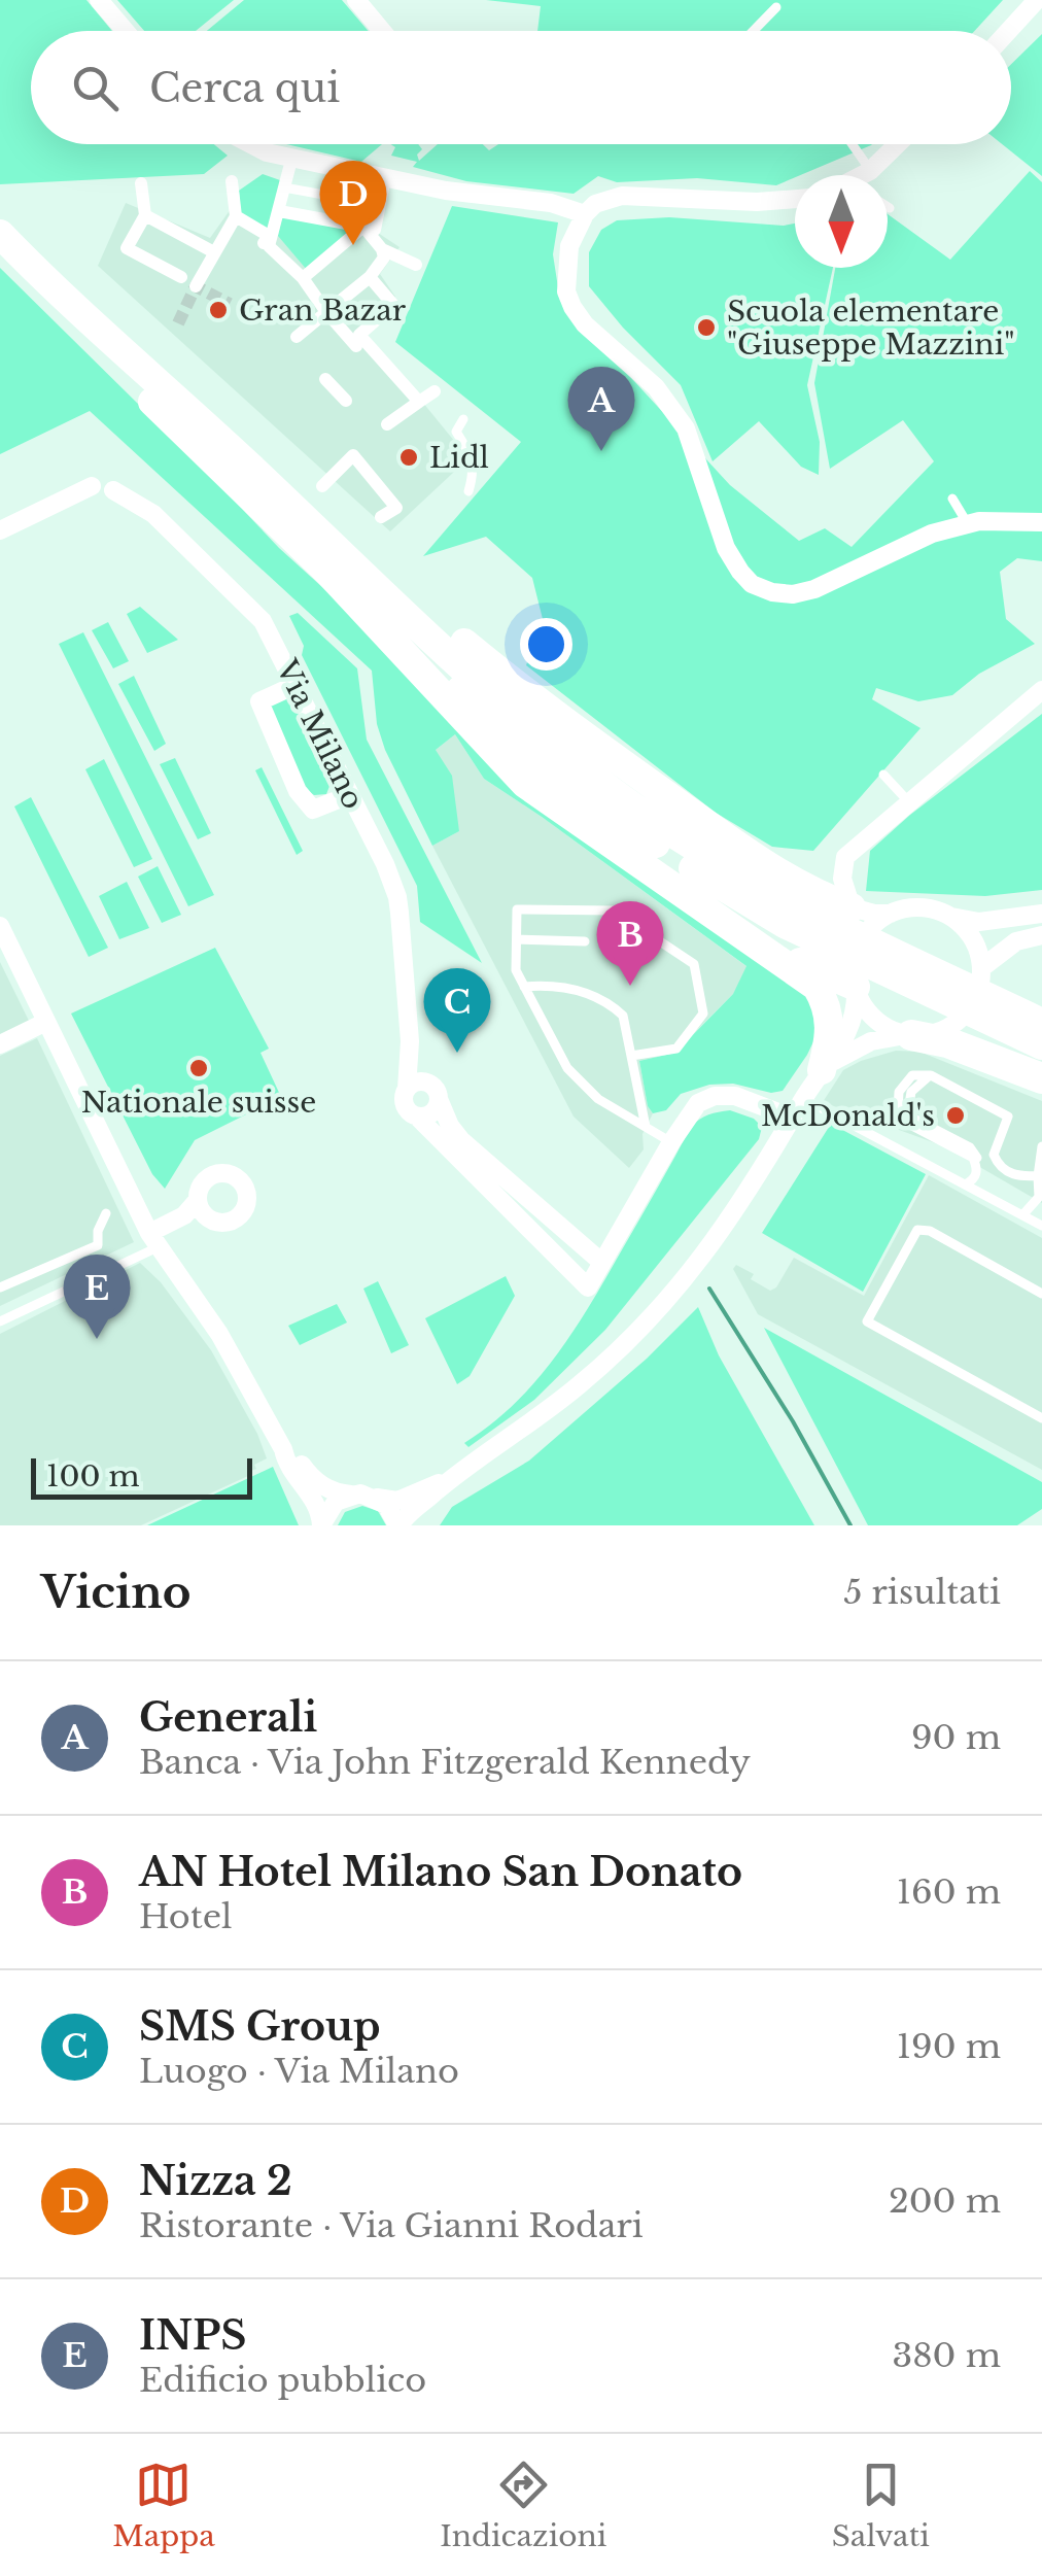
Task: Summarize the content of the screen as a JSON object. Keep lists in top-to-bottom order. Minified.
{"streets":{"street":["Via Milano"]},"places":["Gran Bazar","Scuola elementare \"Giuseppe Mazzini\"","Lidl","Nationale suisse","McDonald's"],"scale_bar":"100 m","north":"bottom","page":{"search":"Cerca qui","pins":["D","A","B","C","E"],"scale":"100 m","heading":["Vicino","5 risultati"],"list":[{"mark":"A","name":"Generali","note":"Banca · Via John Fitzgerald Kennedy","value":"90 m"},{"mark":"B","name":"AN Hotel Milano San Donato","note":"Hotel","value":"160 m"},{"mark":"C","name":"SMS Group","note":"Luogo · Via Milano","value":"190 m"},{"mark":"D","name":"Nizza 2","note":"Ristorante · Via Gianni Rodari","value":"200 m"},{"mark":"E","name":"INPS","note":"Edificio pubblico","value":"380 m"}],"nav":["Mappa","Indicazioni","Salvati"]}}
